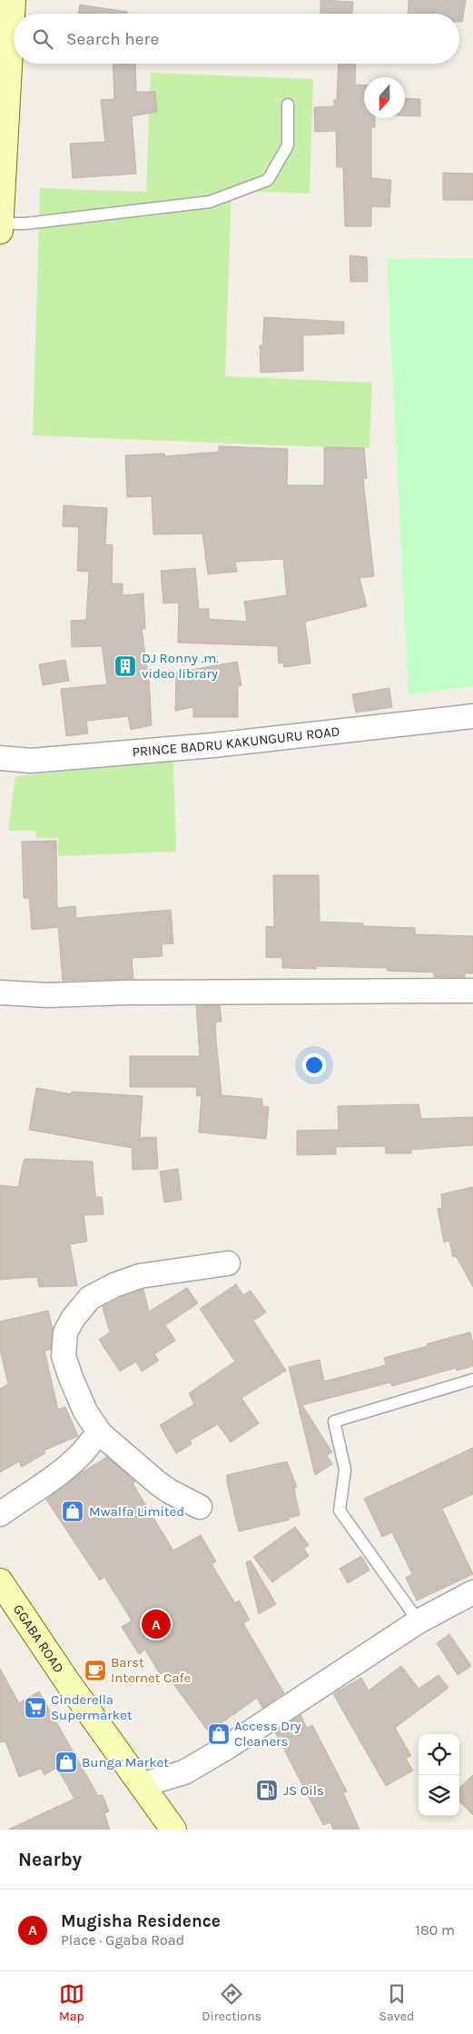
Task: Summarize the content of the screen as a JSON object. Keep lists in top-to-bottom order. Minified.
{"streets":{"main road":["GGABA ROAD"],"street":["PRINCE BADRU KAKUNGURU ROAD"]},"places":{"building":["DJ Ronny .m. video library"],"shop":["Mwalfa Limited","Access Dry Cleaners","Bunga Market"],"cafe":["Barst Internet Cafe"],"supermarket":["Cinderella Supermarket"],"fuel station":["JS Oils"]},"north":"bottom","page":{"search":"Search here","pins":"A","heading":"Nearby","list":[{"mark":"A","name":"Mugisha Residence","note":"Place · Ggaba Road","value":"180 m"}],"nav":["Map","Directions","Saved"]}}
